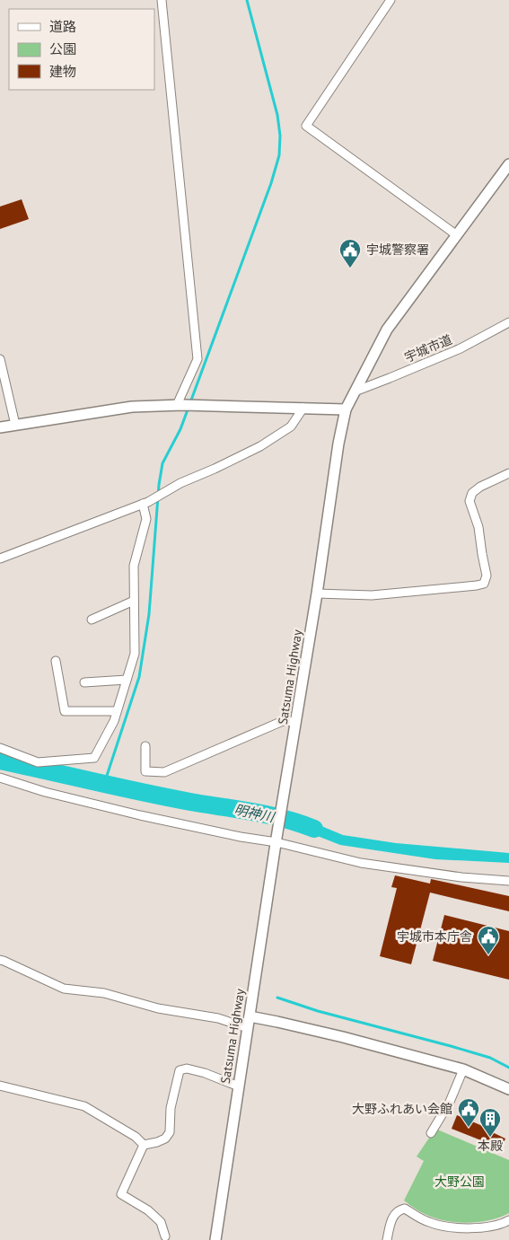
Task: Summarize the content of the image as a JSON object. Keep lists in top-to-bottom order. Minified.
{"streets":{"street":["宇城市道","Satsuma Highway"]},"crossings":[["宇城市道","Satsuma Highway"]],"water":["明神川"],"parks":["大野公園"],"places":{"public building":["宇城警察署","宇城市本庁舎","大野ふれあい会館"],"building":["本殿"]},"legend":["道路","公園","建物"]}
